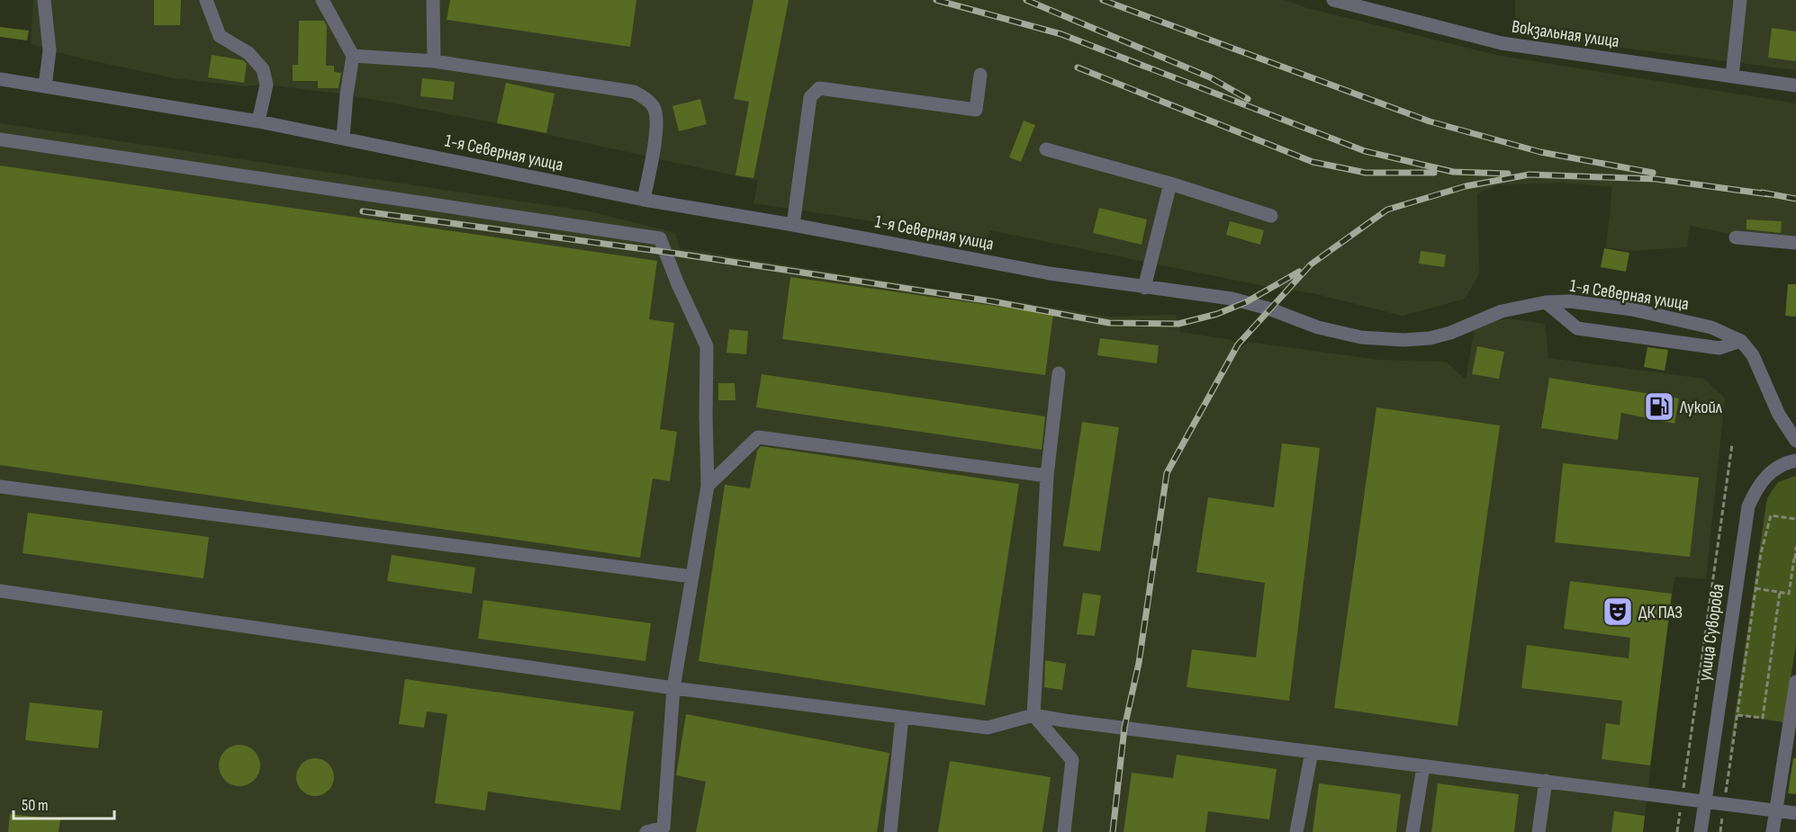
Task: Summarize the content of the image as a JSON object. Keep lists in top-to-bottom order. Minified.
{"streets":{"street":["Вокзальная улица","1-я Северная улица","улица Суворова"]},"places":{"fuel station":["Лукойл"],"theatre":["ДК ПАЗ"]},"scale_bar":"50 m"}
